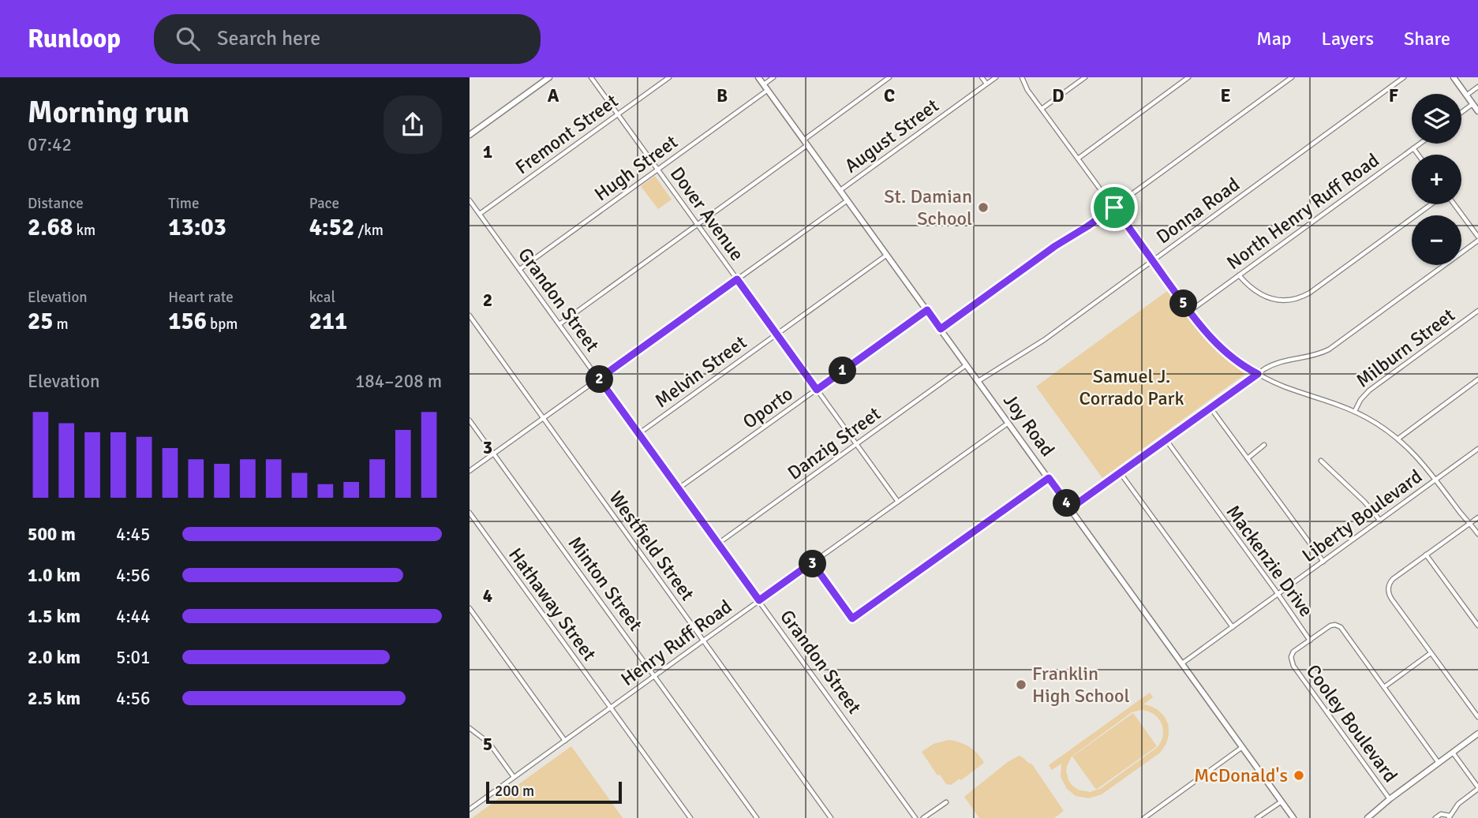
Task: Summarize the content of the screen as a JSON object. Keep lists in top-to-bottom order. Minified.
{"streets":{"street":["Fremont Street","August Street","Hugh Street","Donna Road","North Henry Ruff Road","Dover Avenue","Grandon Street","Milburn Street","Melvin Street","Oporto","Joy Road","Danzig Street","Liberty Boulevard","Westfield Street","Mackenzie Drive","Minton Street","Hathaway Street","Henry Ruff Road","Cooley Boulevard"]},"crossings":[["Fremont Street","Dover Avenue"],["Fremont Street","Grandon Street"],["August Street","Joy Road"],["Hugh Street","Dover Avenue"],["Hugh Street","Grandon Street"],["Hugh Street","Joy Road"],["Donna Road","Joy Road"],["Dover Avenue","Melvin Street"],["Dover Avenue","Oporto"],["Dover Avenue","Danzig Street"],["Dover Avenue","Henry Ruff Road"],["Grandon Street","Melvin Street"],["Grandon Street","Oporto"],["Grandon Street","Danzig Street"],["Grandon Street","Henry Ruff Road"],["Melvin Street","Joy Road"],["Oporto","Joy Road"],["Joy Road","Danzig Street"],["Joy Road","Liberty Boulevard"],["Joy Road","Henry Ruff Road"],["Liberty Boulevard","Mackenzie Drive"],["Westfield Street","Henry Ruff Road"],["Mackenzie Drive","Cooley Boulevard"],["Minton Street","Henry Ruff Road"],["Hathaway Street","Henry Ruff Road"]],"parks":["Samuel J. Corrado Park"],"places":["St. Damian School","Franklin High School","McDonald's"],"scale_bar":"200 m","page":{"header":"Runloop","search":"Search here","nav":["Map","Layers","Share"],"heading":["Morning run","07:42"],"map_buttons":["+","−"],"stats":[["Distance","2.68 km"],["Time","13:03"],["Pace","4:52 /km"],["Elevation","25 m"],["Heart rate","156 bpm"],["kcal","211"]],"pins":["5","1","2","4","3"],"chart":["Elevation","184–208 m"],"list":[{"name":"500 m","note":"4:45"},{"name":"1.0 km","note":"4:56"},{"name":"1.5 km","note":"4:44"},{"name":"2.0 km","note":"5:01"},{"name":"2.5 km","note":"4:56"}],"scale":"200 m"},"grid":{"columns":["A","B","C","D","E","F"],"rows":["1","2","3","4","5"]}}
